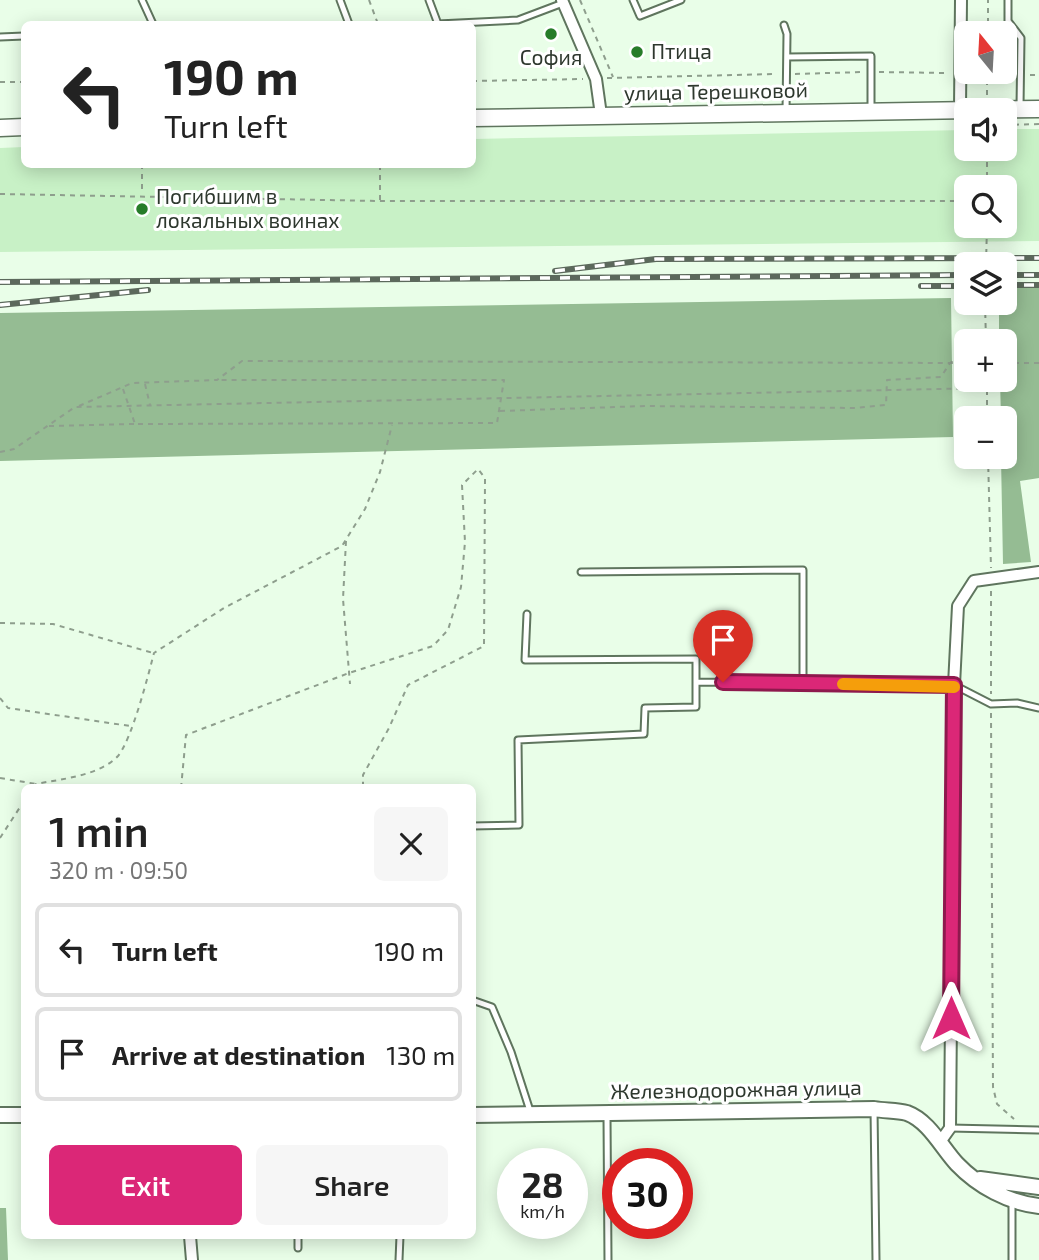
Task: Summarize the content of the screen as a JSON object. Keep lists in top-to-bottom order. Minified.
{"streets":{"main road":["улица Терешковой"],"street":["Железнодорожная улица"]},"places":["София","Птица","Погибшим в локальных воинах"],"north":"top","page":{"map_buttons":["+","−"],"turn":["190 m","Turn left"],"heading":["1 min","320 m · 09:50"],"list":[{"name":"Turn left","value":"190 m"},{"name":"Arrive at destination","value":"130 m"}],"buttons":["Exit","Share"],"speed":"28 km/h","limit":"30"}}
